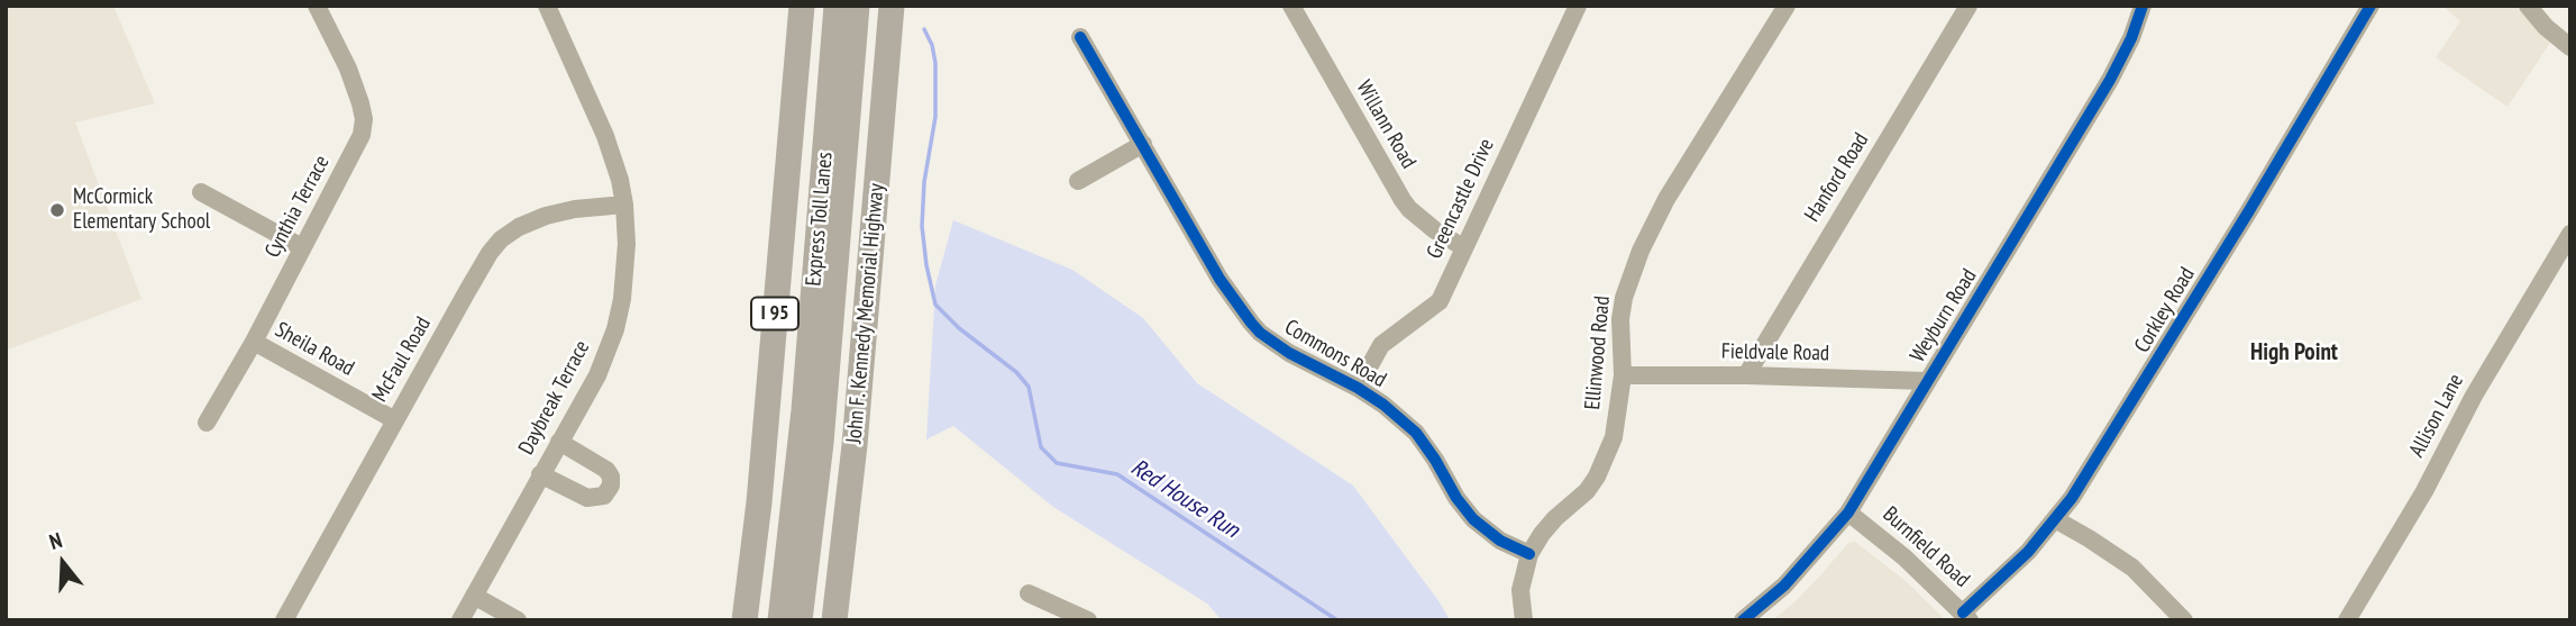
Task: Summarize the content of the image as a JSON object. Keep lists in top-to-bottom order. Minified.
{"streets":{"highway":["Express Toll Lanes","I 95","John F. Kennedy Memorial Highway"],"street":["Willann Road","Hanford Road","Greencastle Drive","Cynthia Terrace","Corkley Road","Weyburn Road","Sheila Road","Ellinwood Road","Fieldvale Road","Commons Road","McFaul Road","Daybreak Terrace","Allison Lane","Burnfield Road"]},"crossings":[["Willann Road","Greencastle Drive"],["Hanford Road","Fieldvale Road"],["Greencastle Drive","Commons Road"],["Cynthia Terrace","Sheila Road"],["Corkley Road","Burnfield Road"],["Weyburn Road","Fieldvale Road"],["Weyburn Road","Burnfield Road"],["Sheila Road","McFaul Road"],["Ellinwood Road","Fieldvale Road"],["Ellinwood Road","Commons Road"],["McFaul Road","Daybreak Terrace"]],"districts":["High Point"],"water":["Red House Run"],"places":["McCormick Elementary School"],"north":"top"}
